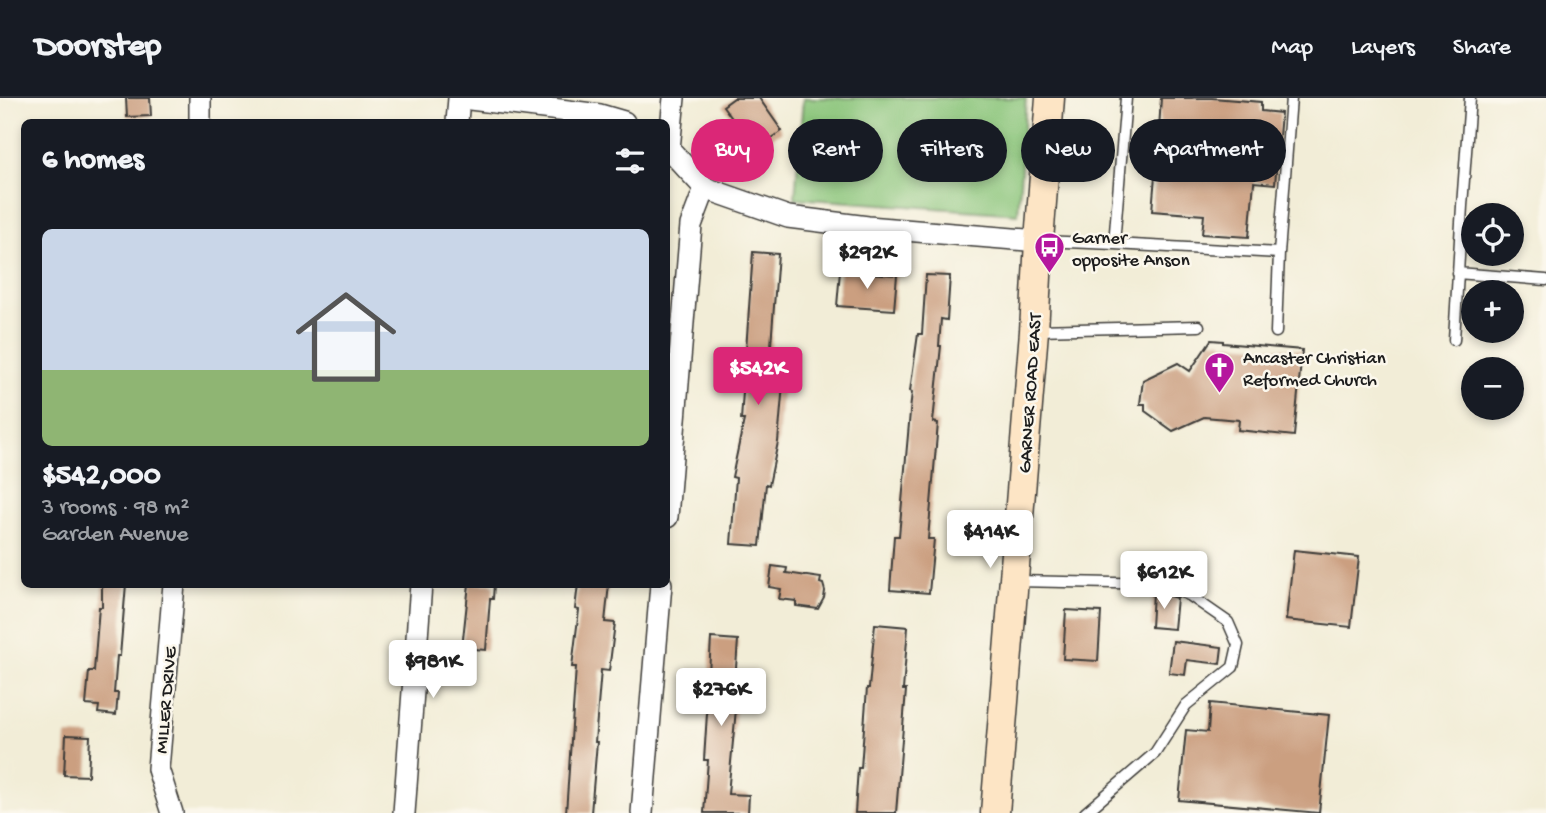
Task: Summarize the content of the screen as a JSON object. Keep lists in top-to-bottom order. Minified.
{"streets":{"main road":["GARNER ROAD EAST"],"street":["MILLER DRIVE"]},"places":{"bus stop":["Garner opposite Anson"],"church":["Ancaster Christian Reformed Church"]},"page":{"header":"Doorstep","nav":["Map","Layers","Share"],"chip":["Buy","Rent","Filters","New","Apartment"],"heading":"6 homes","map_buttons":["+","−"],"list":[{"name":"$542,000","note":"3 rooms · 98 m² · Garden Avenue"}],"price":["$292K","$542K","$414K","$612K","$981K","$276K"]}}
